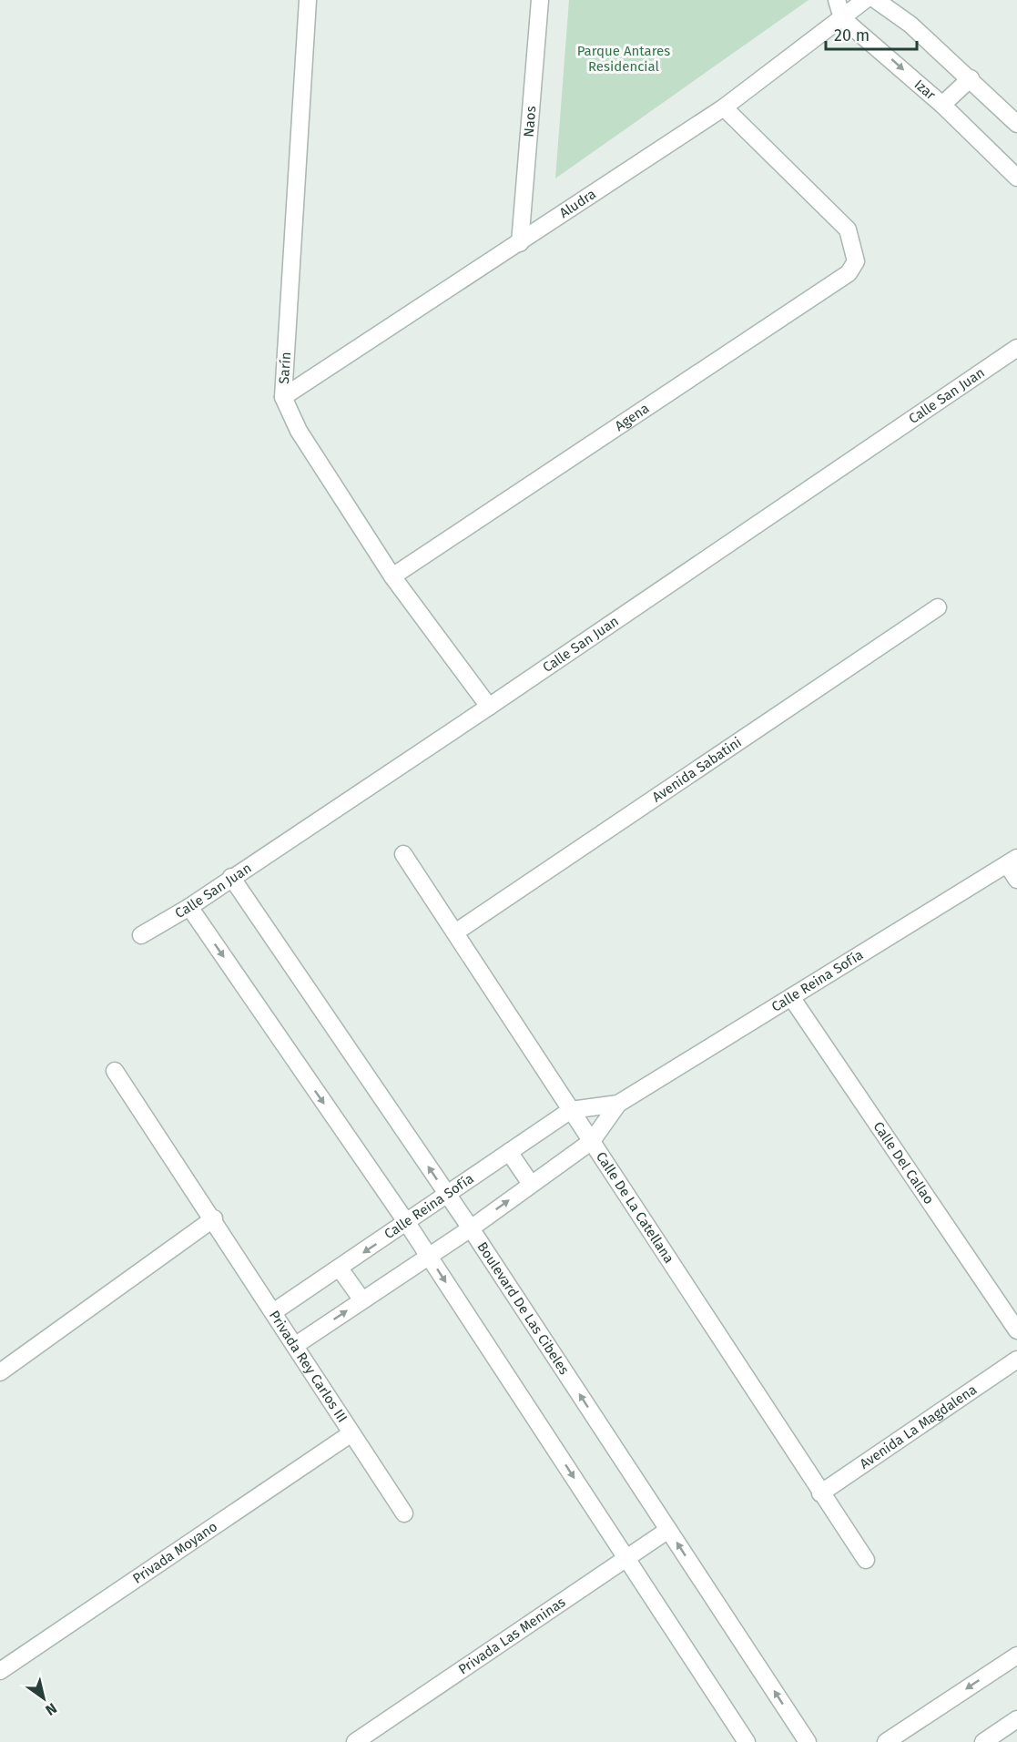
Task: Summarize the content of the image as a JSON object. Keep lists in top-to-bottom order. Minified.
{"streets":{"street":["Izar","Naos","Aludra","Sarín","Calle San Juan","Agena","Avenida Sabatini","Calle Reina Sofía","Calle Del Callao","Calle De La Catellana","Boulevard De Las Cibeles","Privada Rey Carlos III","Avenida La Magdalena","Privada Moyano","Privada Las Meninas"]},"crossings":[["Izar","Aludra"],["Naos","Aludra"],["Aludra","Sarín"],["Aludra","Agena"],["Sarín","Calle San Juan"],["Sarín","Agena"],["Calle San Juan","Boulevard De Las Cibeles"],["Avenida Sabatini","Calle De La Catellana"],["Calle Reina Sofía","Calle Del Callao"],["Calle Reina Sofía","Calle De La Catellana"],["Calle Reina Sofía","Boulevard De Las Cibeles"],["Calle Reina Sofía","Privada Rey Carlos III"],["Calle De La Catellana","Avenida La Magdalena"],["Boulevard De Las Cibeles","Privada Las Meninas"],["Privada Rey Carlos III","Privada Moyano"]],"parks":["Parque Antares Residencial"],"scale_bar":"20 m","north":"bottom right"}
